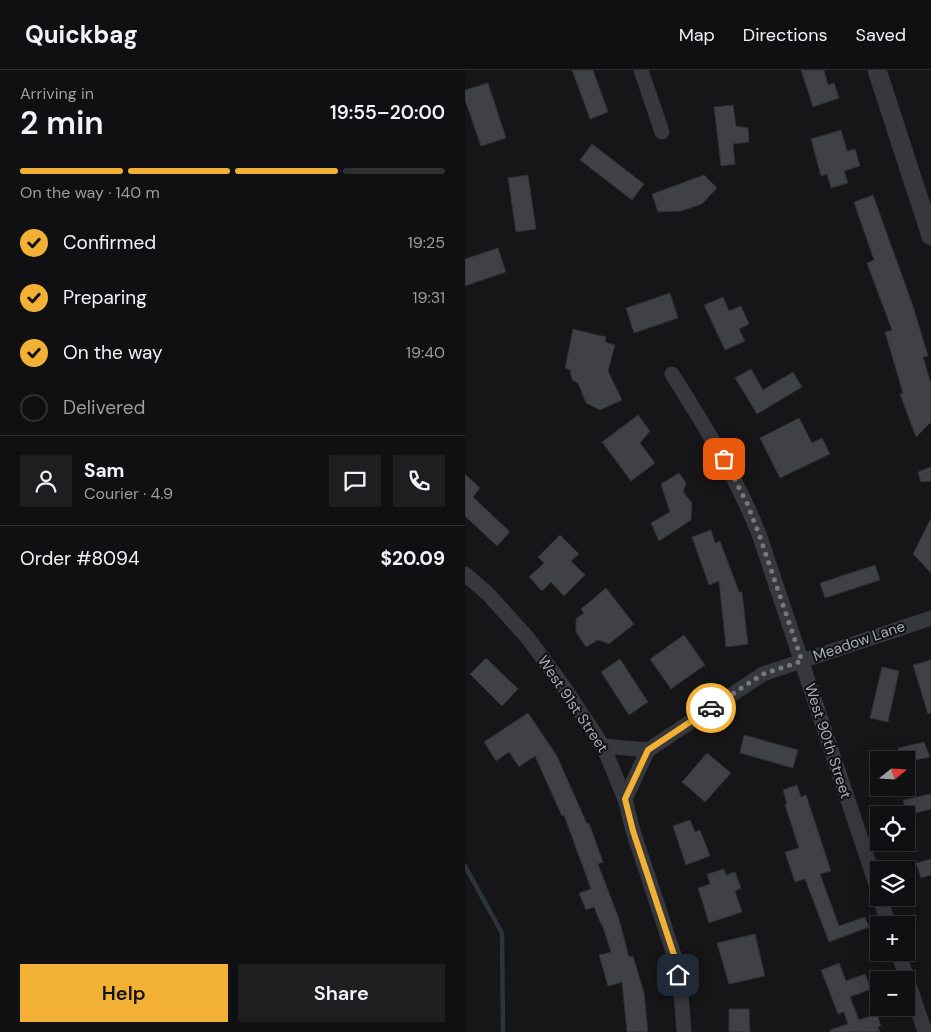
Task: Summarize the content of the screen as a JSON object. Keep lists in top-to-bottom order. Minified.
{"streets":{"street":["Meadow Lane","West 91st Street","West 90th Street"]},"crossings":[["Meadow Lane","West 90th Street"]],"north":"right","page":{"header":"Quickbag","nav":["Map","Directions","Saved"],"heading":["2 min","Arriving in","19:55–20:00"],"panel":["Sam","Courier · 4.9","Order #8094","$20.09"],"bar":"On the way · 140 m","list":[["Confirmed","19:25"],["Preparing","19:31"],["On the way","19:40"],"Delivered"],"map_buttons":["+","−"],"buttons":["Help","Share"]}}
